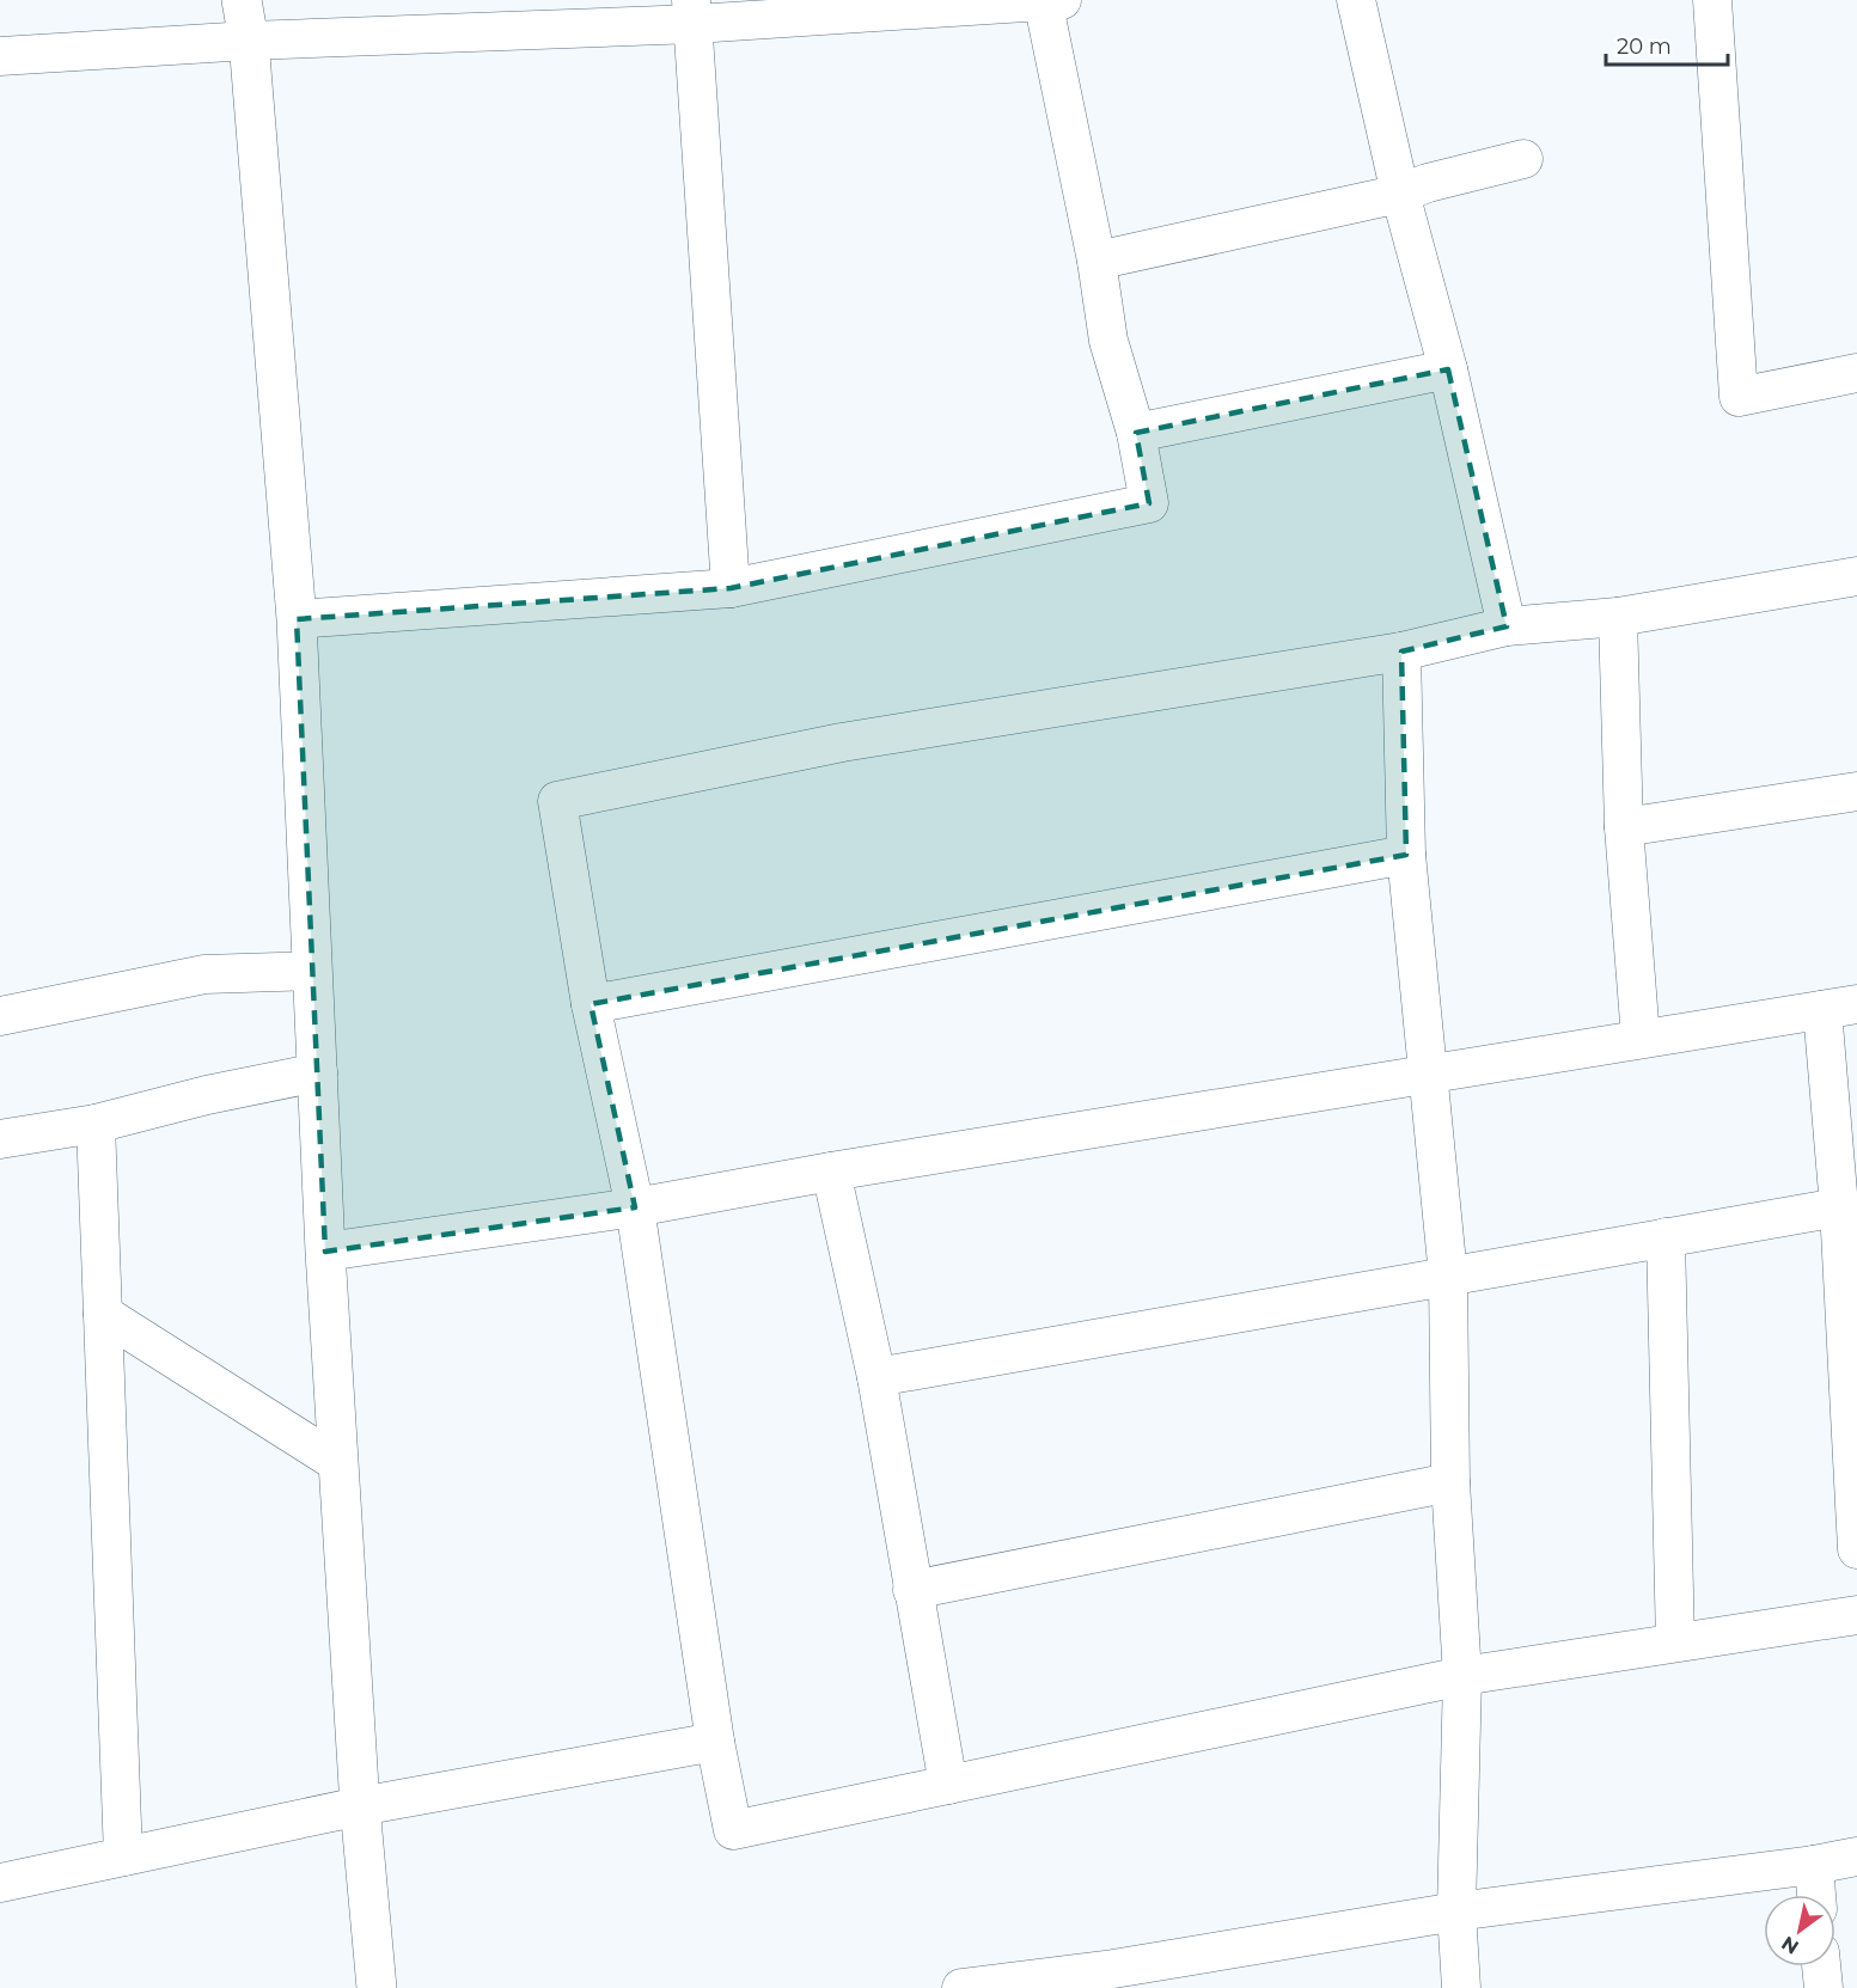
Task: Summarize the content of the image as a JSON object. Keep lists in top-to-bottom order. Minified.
{"scale_bar":"20 m","north":"bottom left"}
